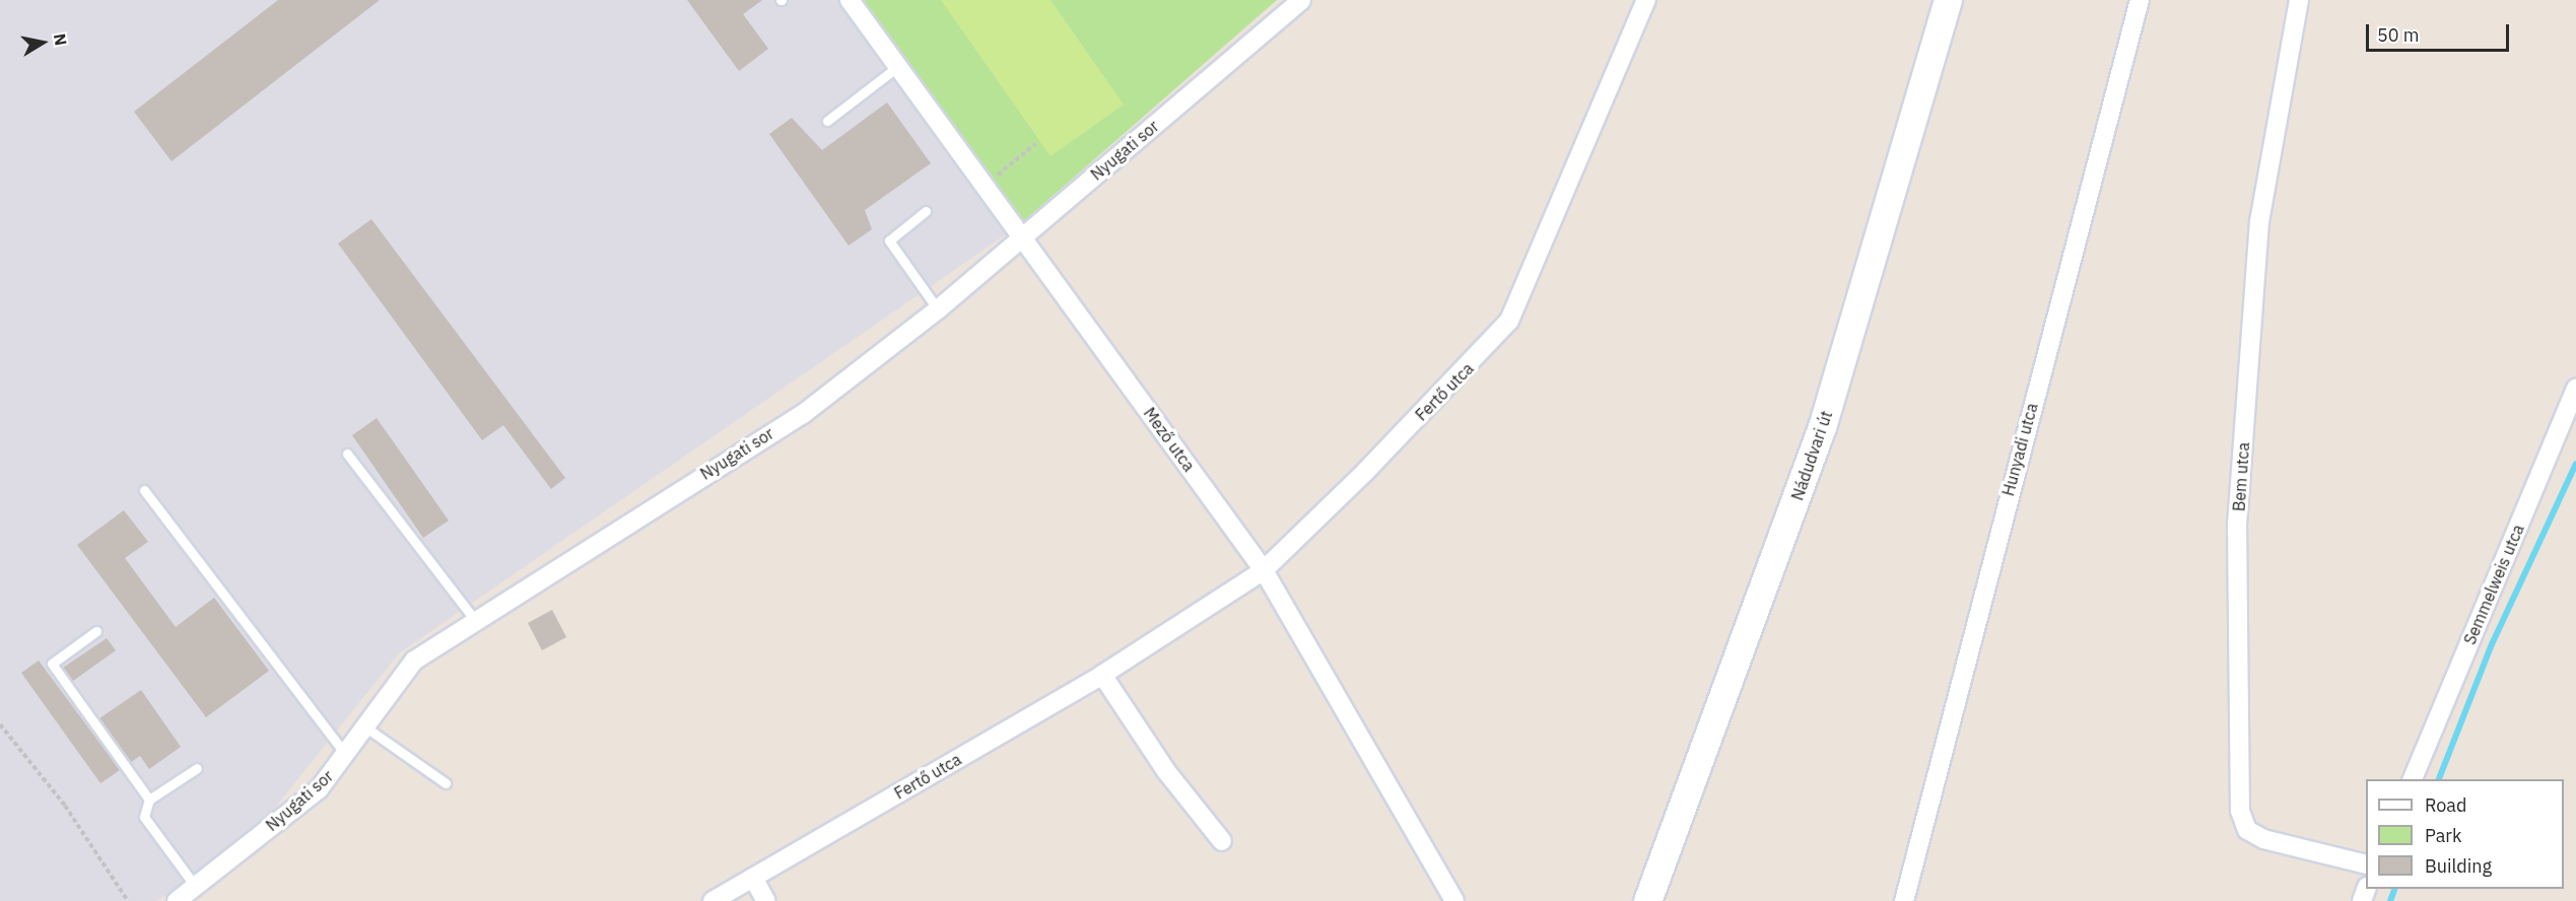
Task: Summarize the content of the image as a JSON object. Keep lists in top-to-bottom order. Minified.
{"streets":{"main road":["Nádudvari út"],"street":["Nyugati sor","Fertő utca","Mező utca","Hunyadi utca","Bem utca","Semmelweis utca"]},"crossings":[["Nyugati sor","Mező utca"],["Fertő utca","Mező utca"]],"legend":["Road","Park","Building"],"scale_bar":"50 m","north":"right"}
